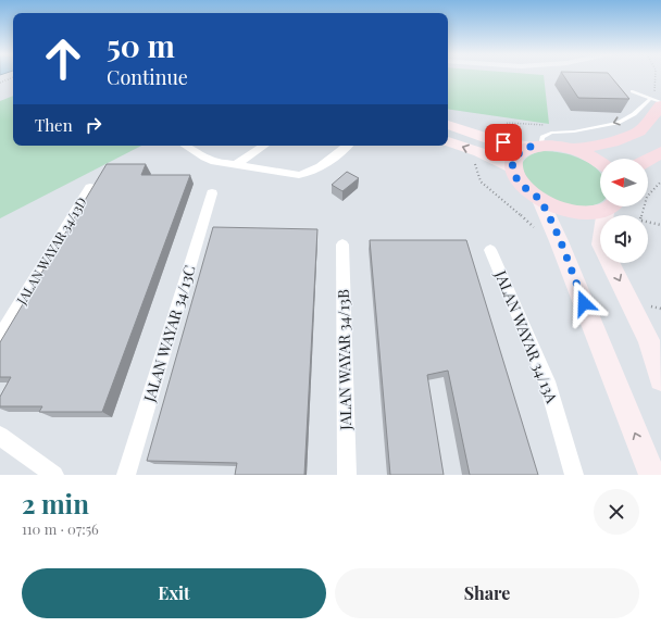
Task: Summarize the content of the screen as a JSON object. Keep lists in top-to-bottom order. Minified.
{"streets":{"street":["JALAN WAYAR 34/13D","JALAN WAYAR 34/13C","JALAN WAYAR 34/13A","JALAN WAYAR 34/13B"]},"north":"left","page":{"turn":["50 m","Continue"],"then":"Then","heading":["2 min","110 m · 07:56"],"buttons":["Exit","Share"]}}
